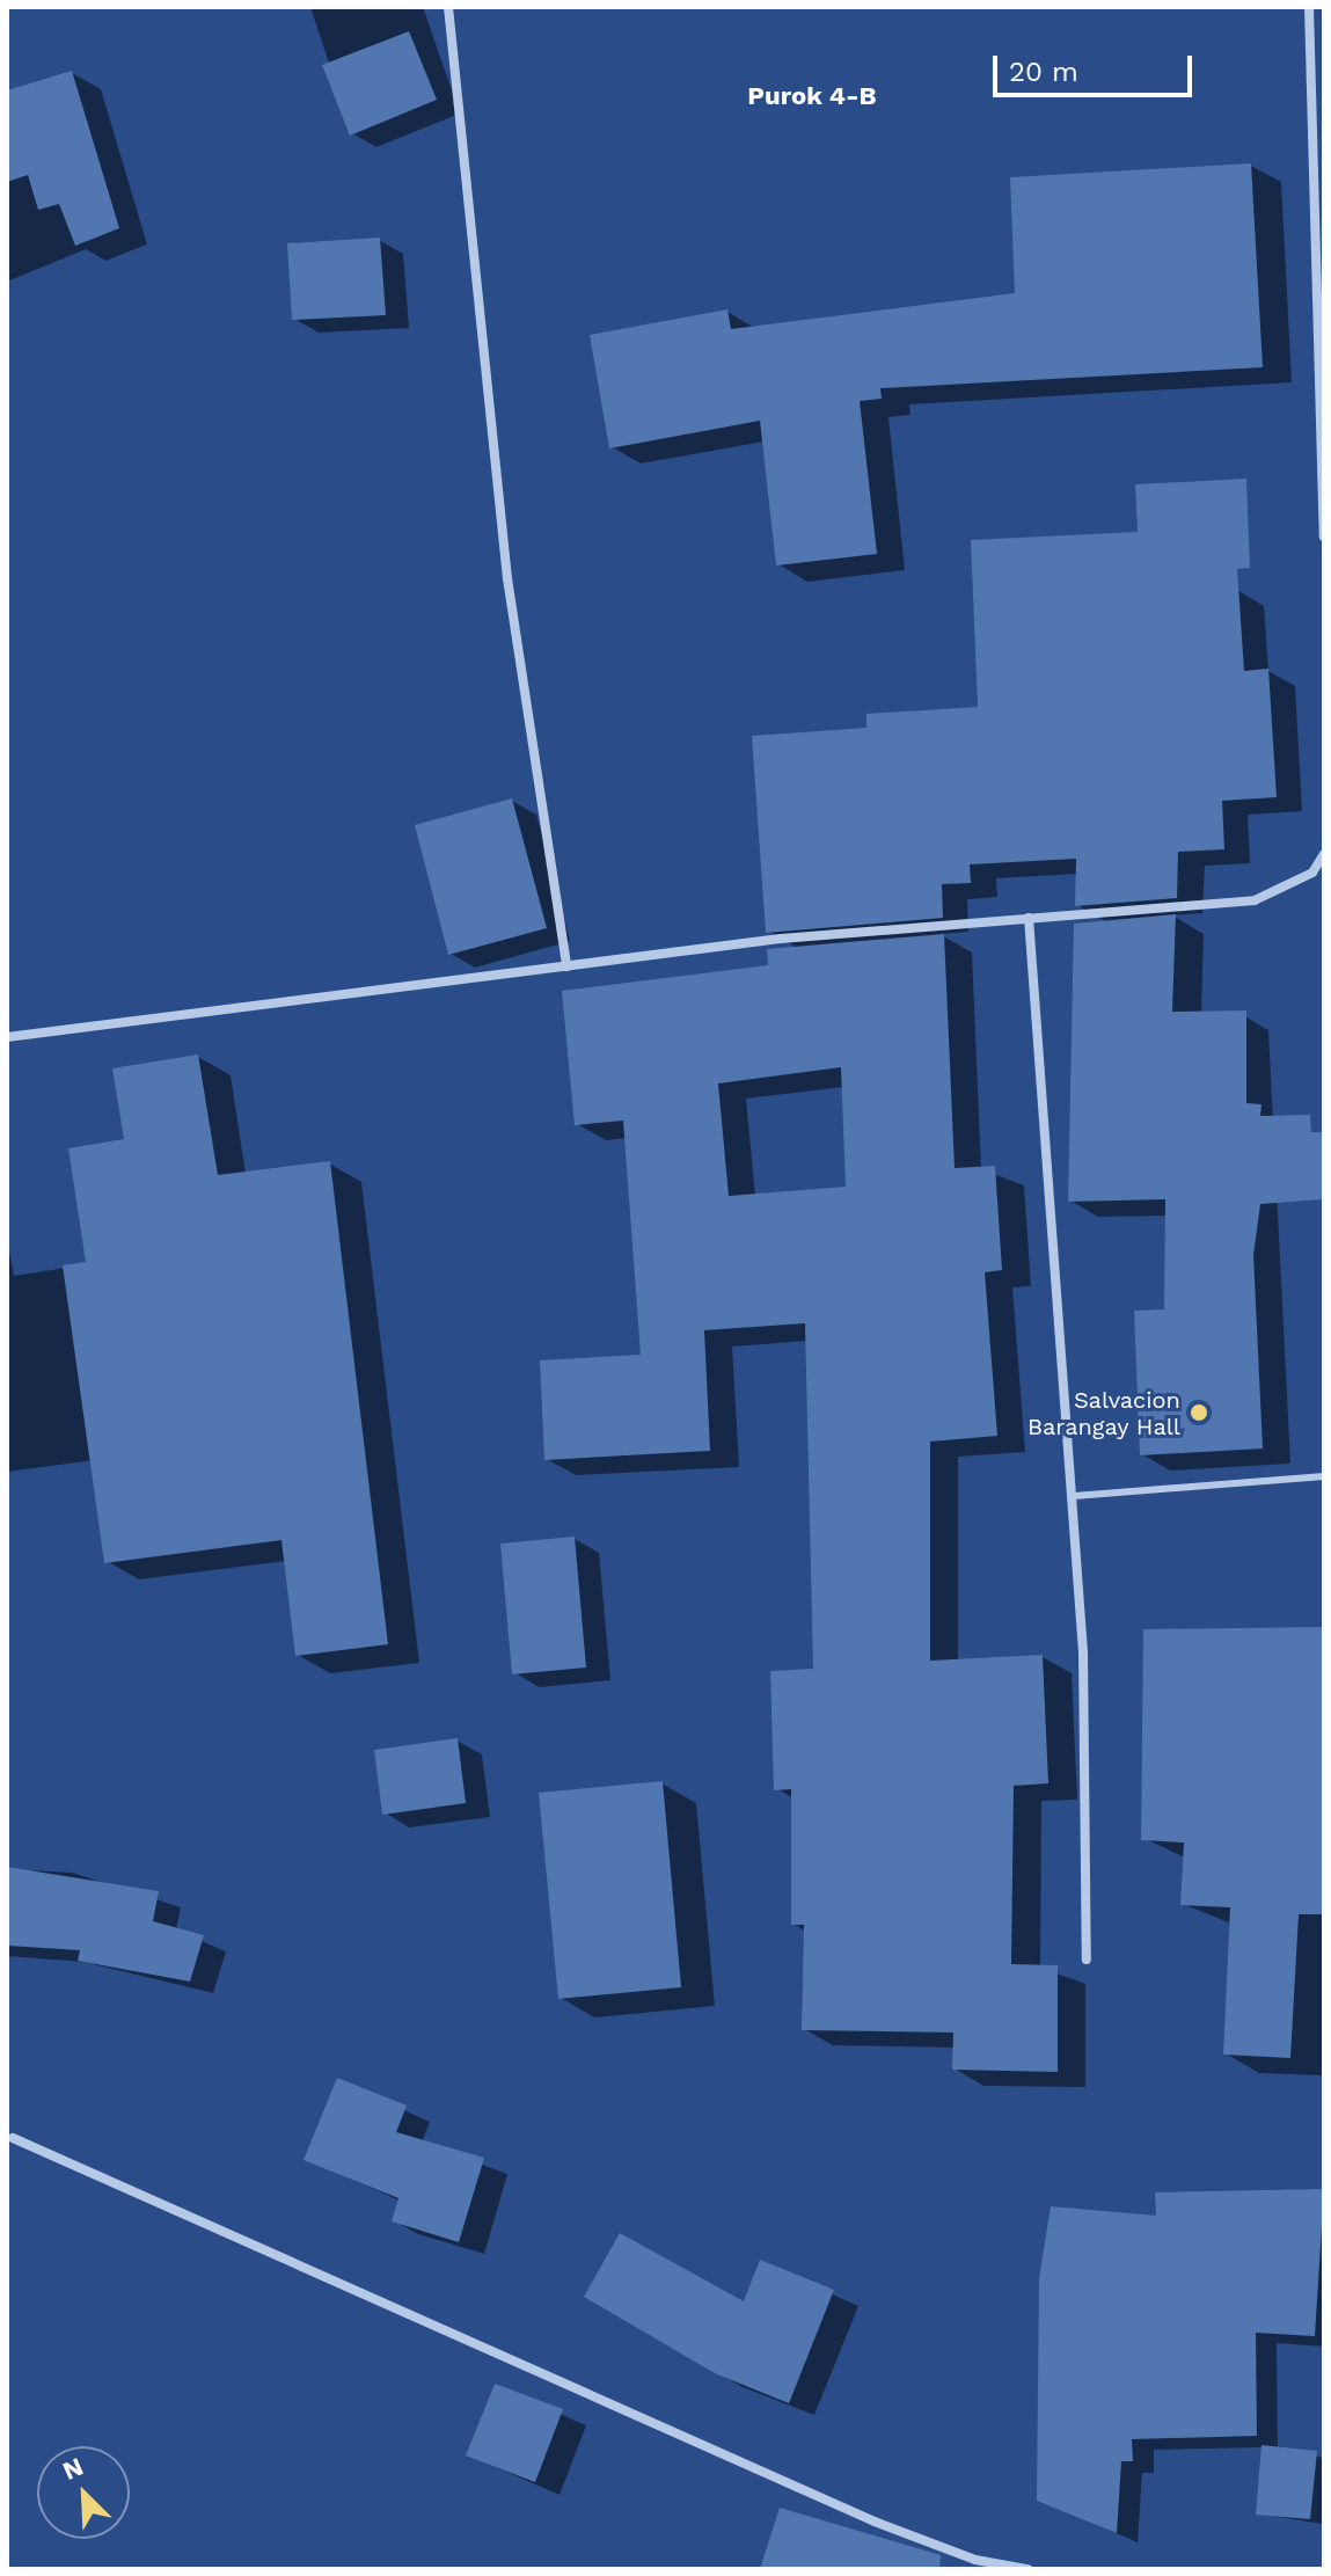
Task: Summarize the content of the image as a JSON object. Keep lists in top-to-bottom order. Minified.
{"districts":["Purok 4-B"],"places":["Salvacion Barangay Hall"],"scale_bar":"20 m","north":"top left"}
